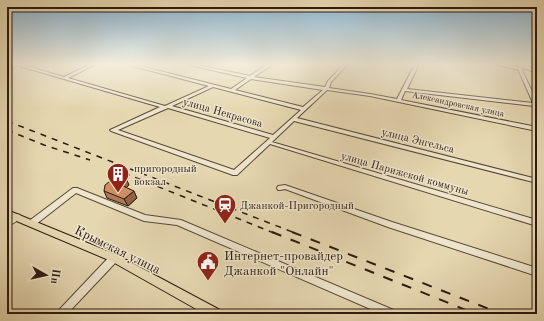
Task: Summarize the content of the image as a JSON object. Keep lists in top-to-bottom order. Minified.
{"streets":{"main road":["Крымская улица"],"street":["Александровская улица","улица Некрасова","улица Энгельса","улица Парижской коммуны"]},"crossings":[["улица Некрасова","улица Парижской коммуны"]],"places":{"building":["пригородный вокзал"],"station":["Джанкой-Пригородный"],"public building":["Интернет-провайдер Джанкой \"Онлайн\""]},"north":"right"}
